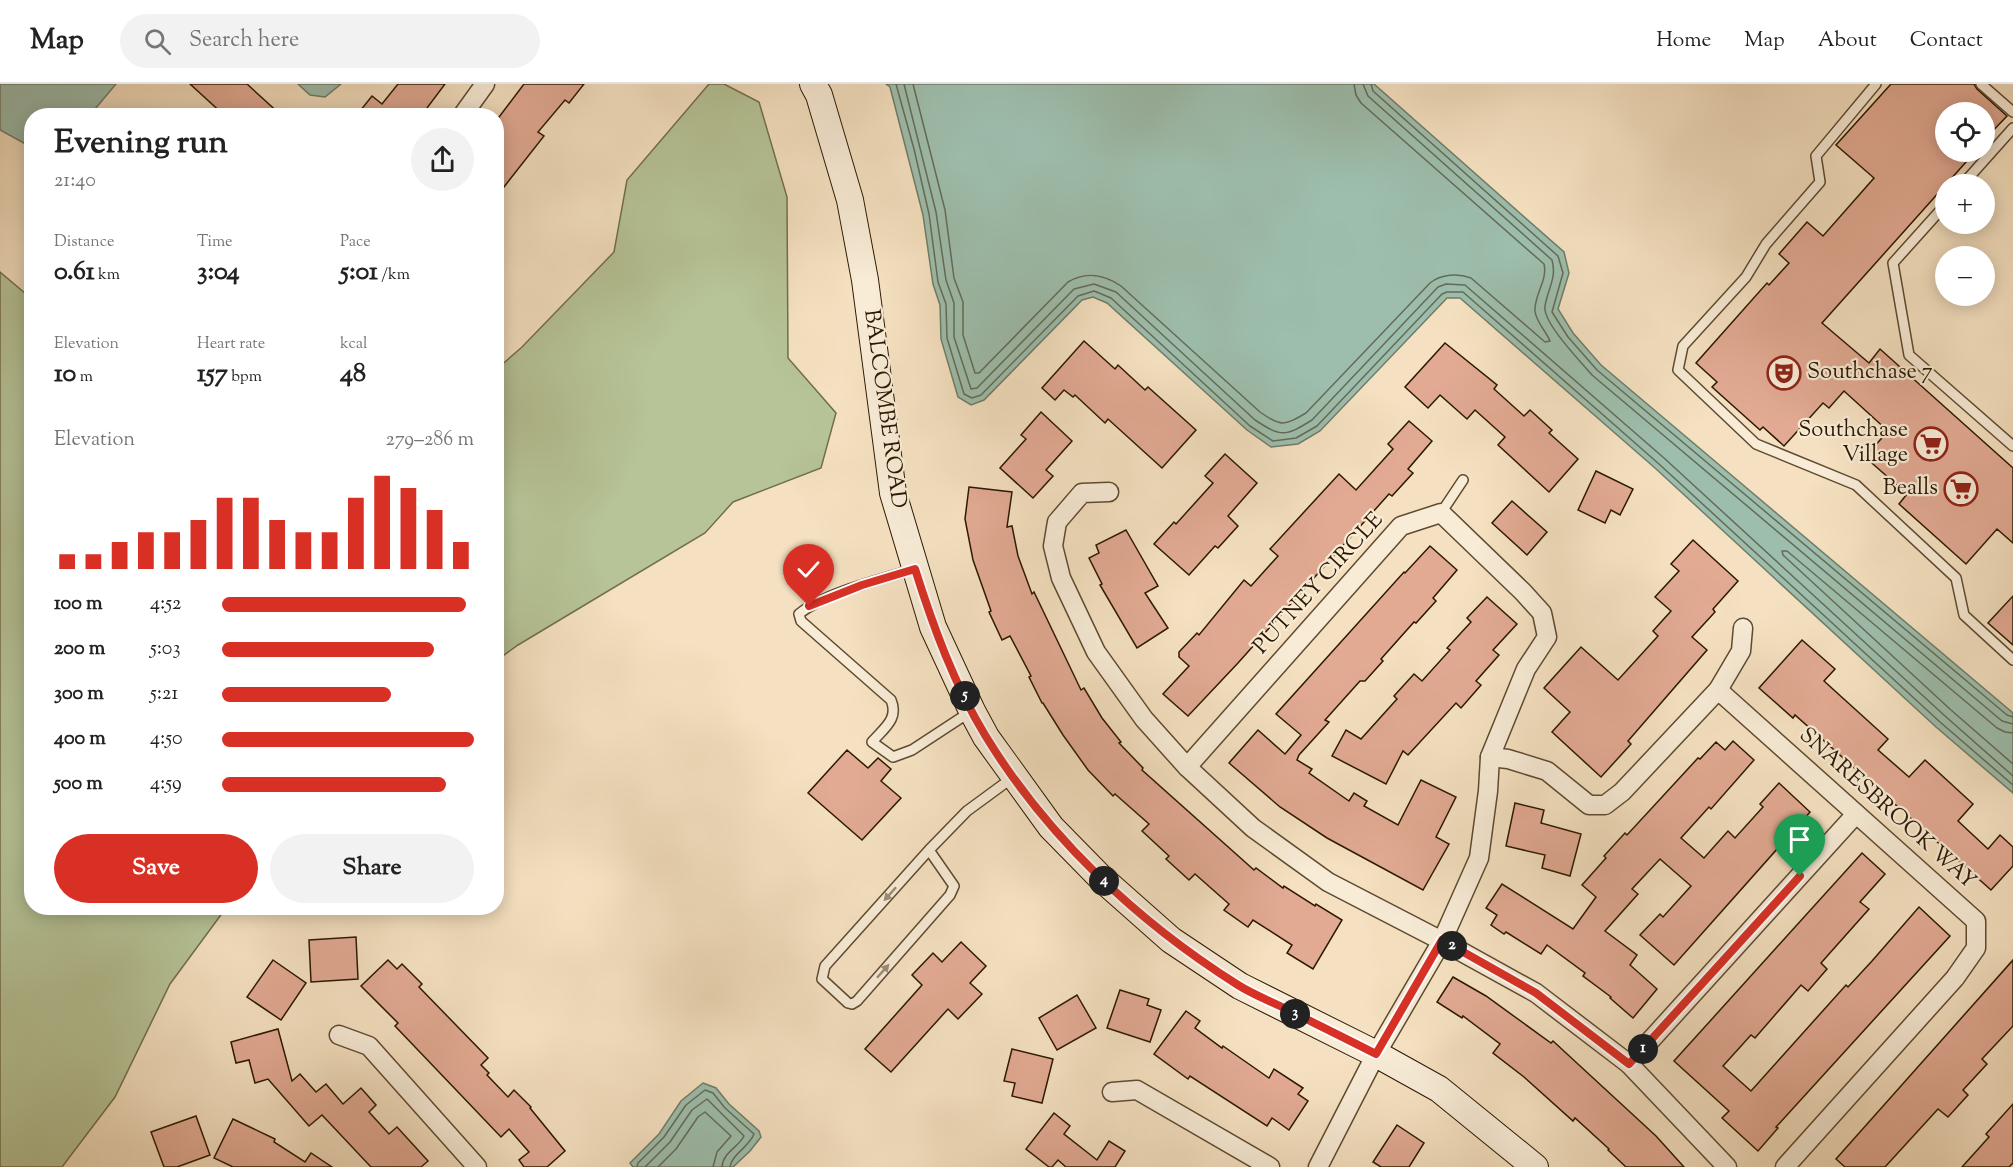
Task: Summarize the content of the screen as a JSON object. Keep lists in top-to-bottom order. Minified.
{"streets":{"street":["BALCOMBE ROAD","PUTNEY CIRCLE","SNARESBROOK WAY"]},"places":{"theatre":["Southchase 7"],"supermarket":["Southchase Village","Bealls"]},"page":{"header":"Map","search":"Search here","nav":["Home","Map","About","Contact"],"map_buttons":["+","−"],"heading":["Evening run","21:40"],"stats":[["Distance","0.61 km"],["Time","3:04"],["Pace","5:01 /km"],["Elevation","10 m"],["Heart rate","157 bpm"],["kcal","48"]],"chart":["Elevation","279–286 m"],"list":[{"name":"100 m","note":"4:52"},{"name":"200 m","note":"5:03"},{"name":"300 m","note":"5:21"},{"name":"400 m","note":"4:50"},{"name":"500 m","note":"4:59"}],"pins":["5","4","2","3","1"],"buttons":["Save","Share"]}}
